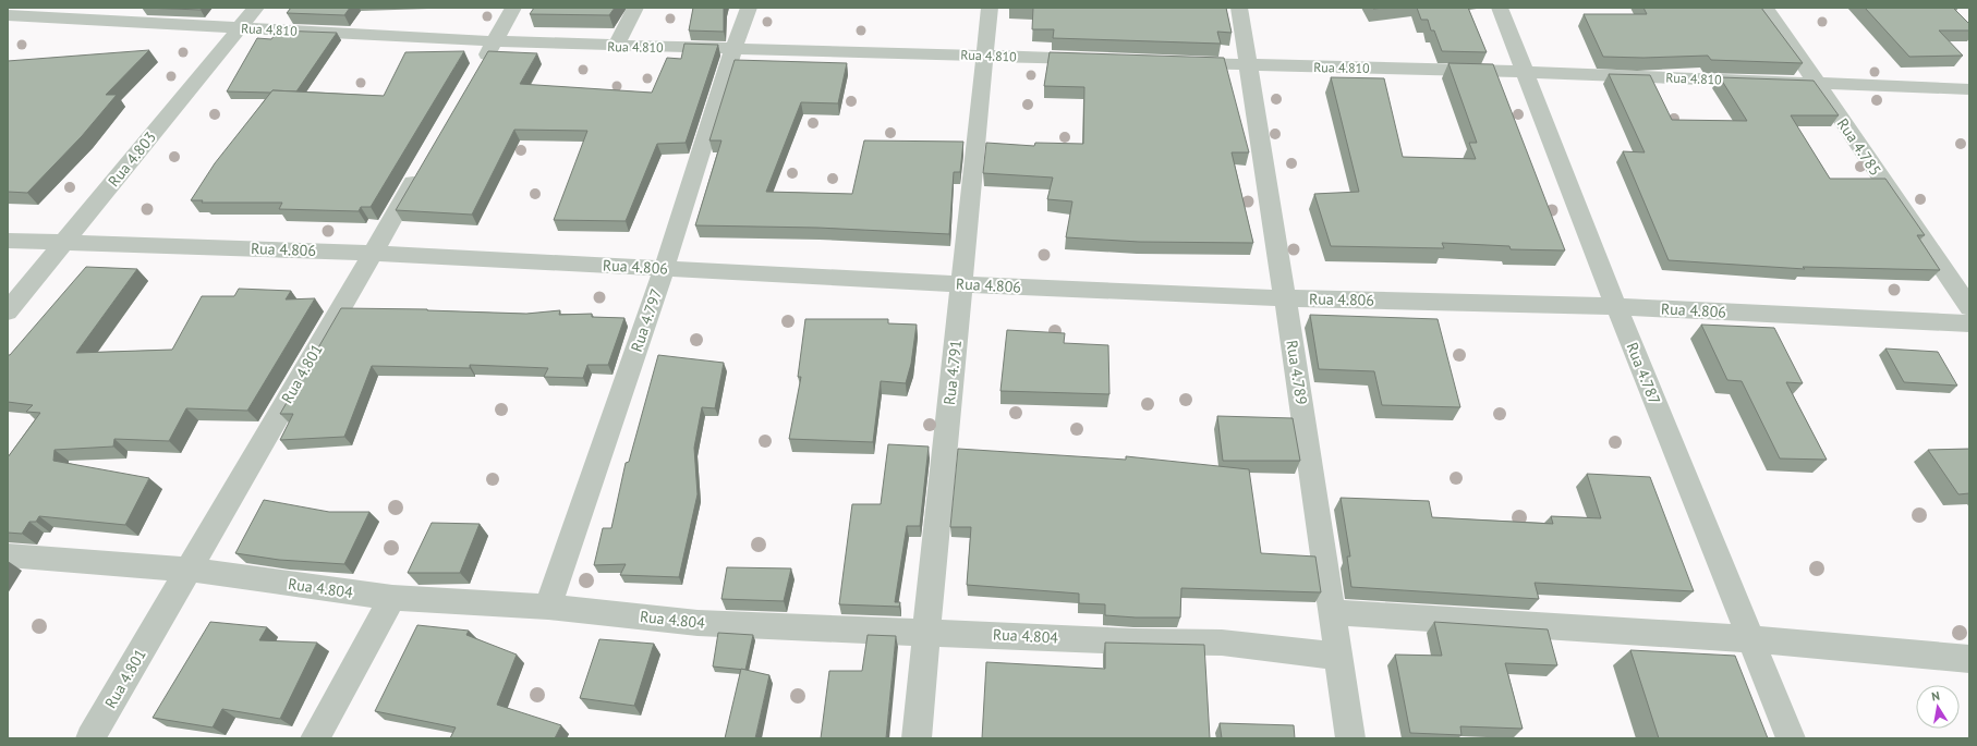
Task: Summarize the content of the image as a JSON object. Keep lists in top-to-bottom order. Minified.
{"streets":{"street":["Rua 4.810","Rua 4.785","Rua 4.803","Rua 4.806","Rua 4.797","Rua 4.791","Rua 4.789","Rua 4.801","Rua 4.787","Rua 4.804"]},"crossings":[["Rua 4.810","Rua 4.785"],["Rua 4.810","Rua 4.803"],["Rua 4.810","Rua 4.797"],["Rua 4.810","Rua 4.791"],["Rua 4.810","Rua 4.789"],["Rua 4.810","Rua 4.787"],["Rua 4.803","Rua 4.806"],["Rua 4.806","Rua 4.797"],["Rua 4.806","Rua 4.791"],["Rua 4.806","Rua 4.789"],["Rua 4.806","Rua 4.801"],["Rua 4.806","Rua 4.787"],["Rua 4.797","Rua 4.804"],["Rua 4.791","Rua 4.804"],["Rua 4.789","Rua 4.804"],["Rua 4.801","Rua 4.804"]],"north":"top"}
